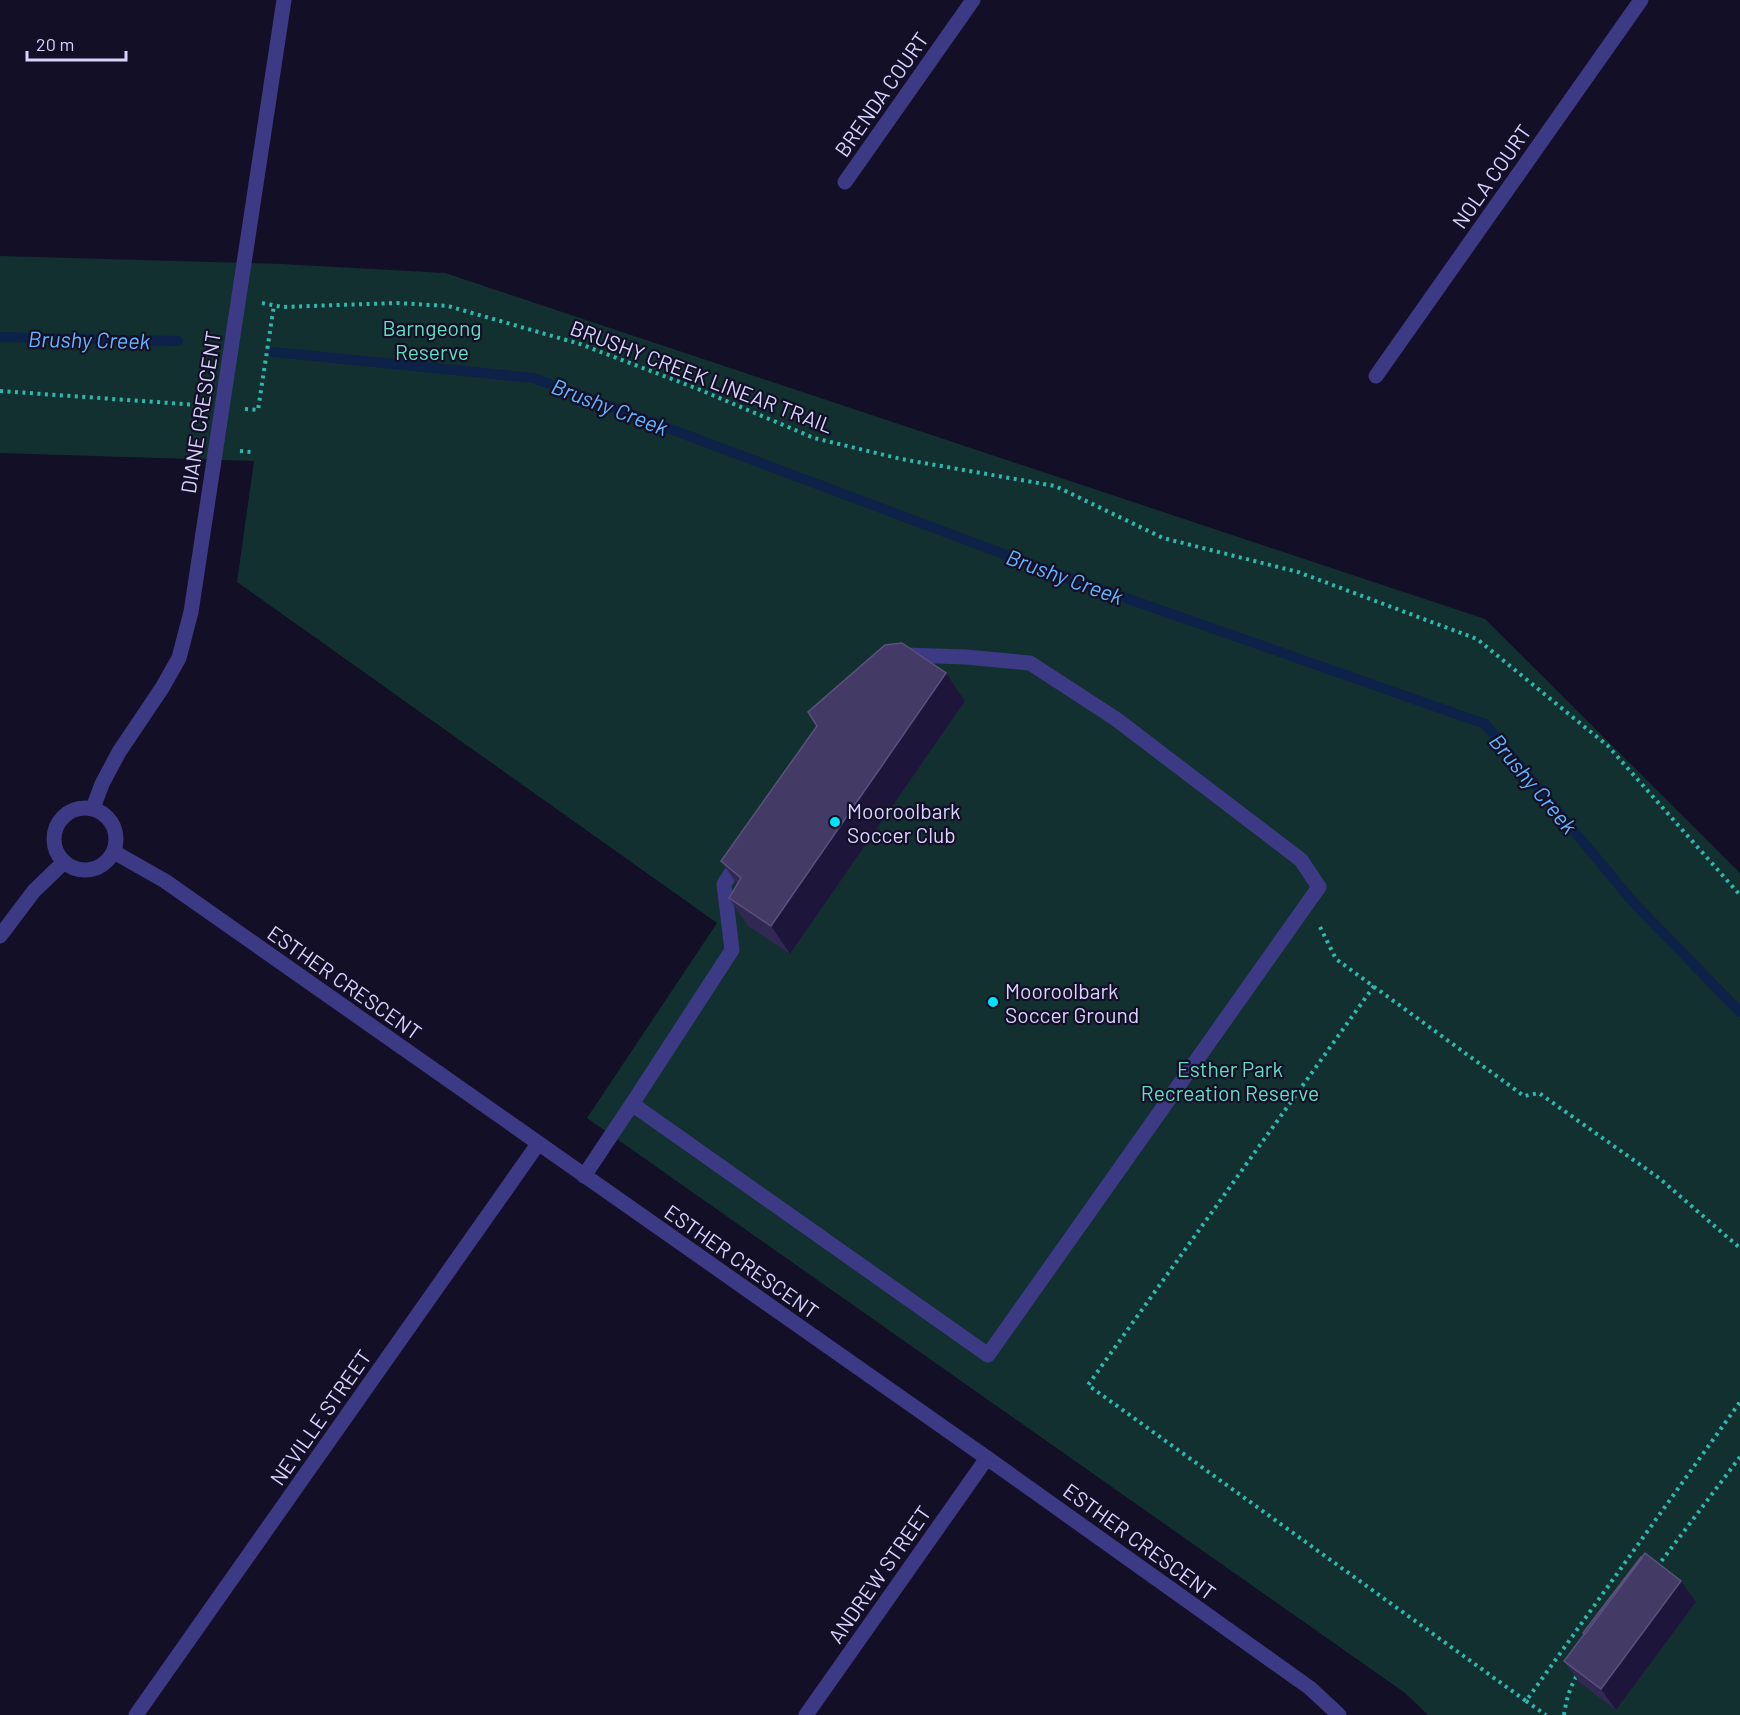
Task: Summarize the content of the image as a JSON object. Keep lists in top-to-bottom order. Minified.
{"streets":{"street":["BRENDA COURT","NOLA COURT","DIANE CRESCENT","ESTHER CRESCENT","NEVILLE STREET","ANDREW STREET"],"path":["BRUSHY CREEK LINEAR TRAIL"]},"crossings":[["DIANE CRESCENT","ESTHER CRESCENT"],["ESTHER CRESCENT","NEVILLE STREET"],["ESTHER CRESCENT","ANDREW STREET"]],"water":["Brushy Creek"],"parks":["Barngeong Reserve","Esther Park Recreation Reserve"],"places":["Mooroolbark Soccer Club","Mooroolbark Soccer Ground"],"scale_bar":"20 m"}
